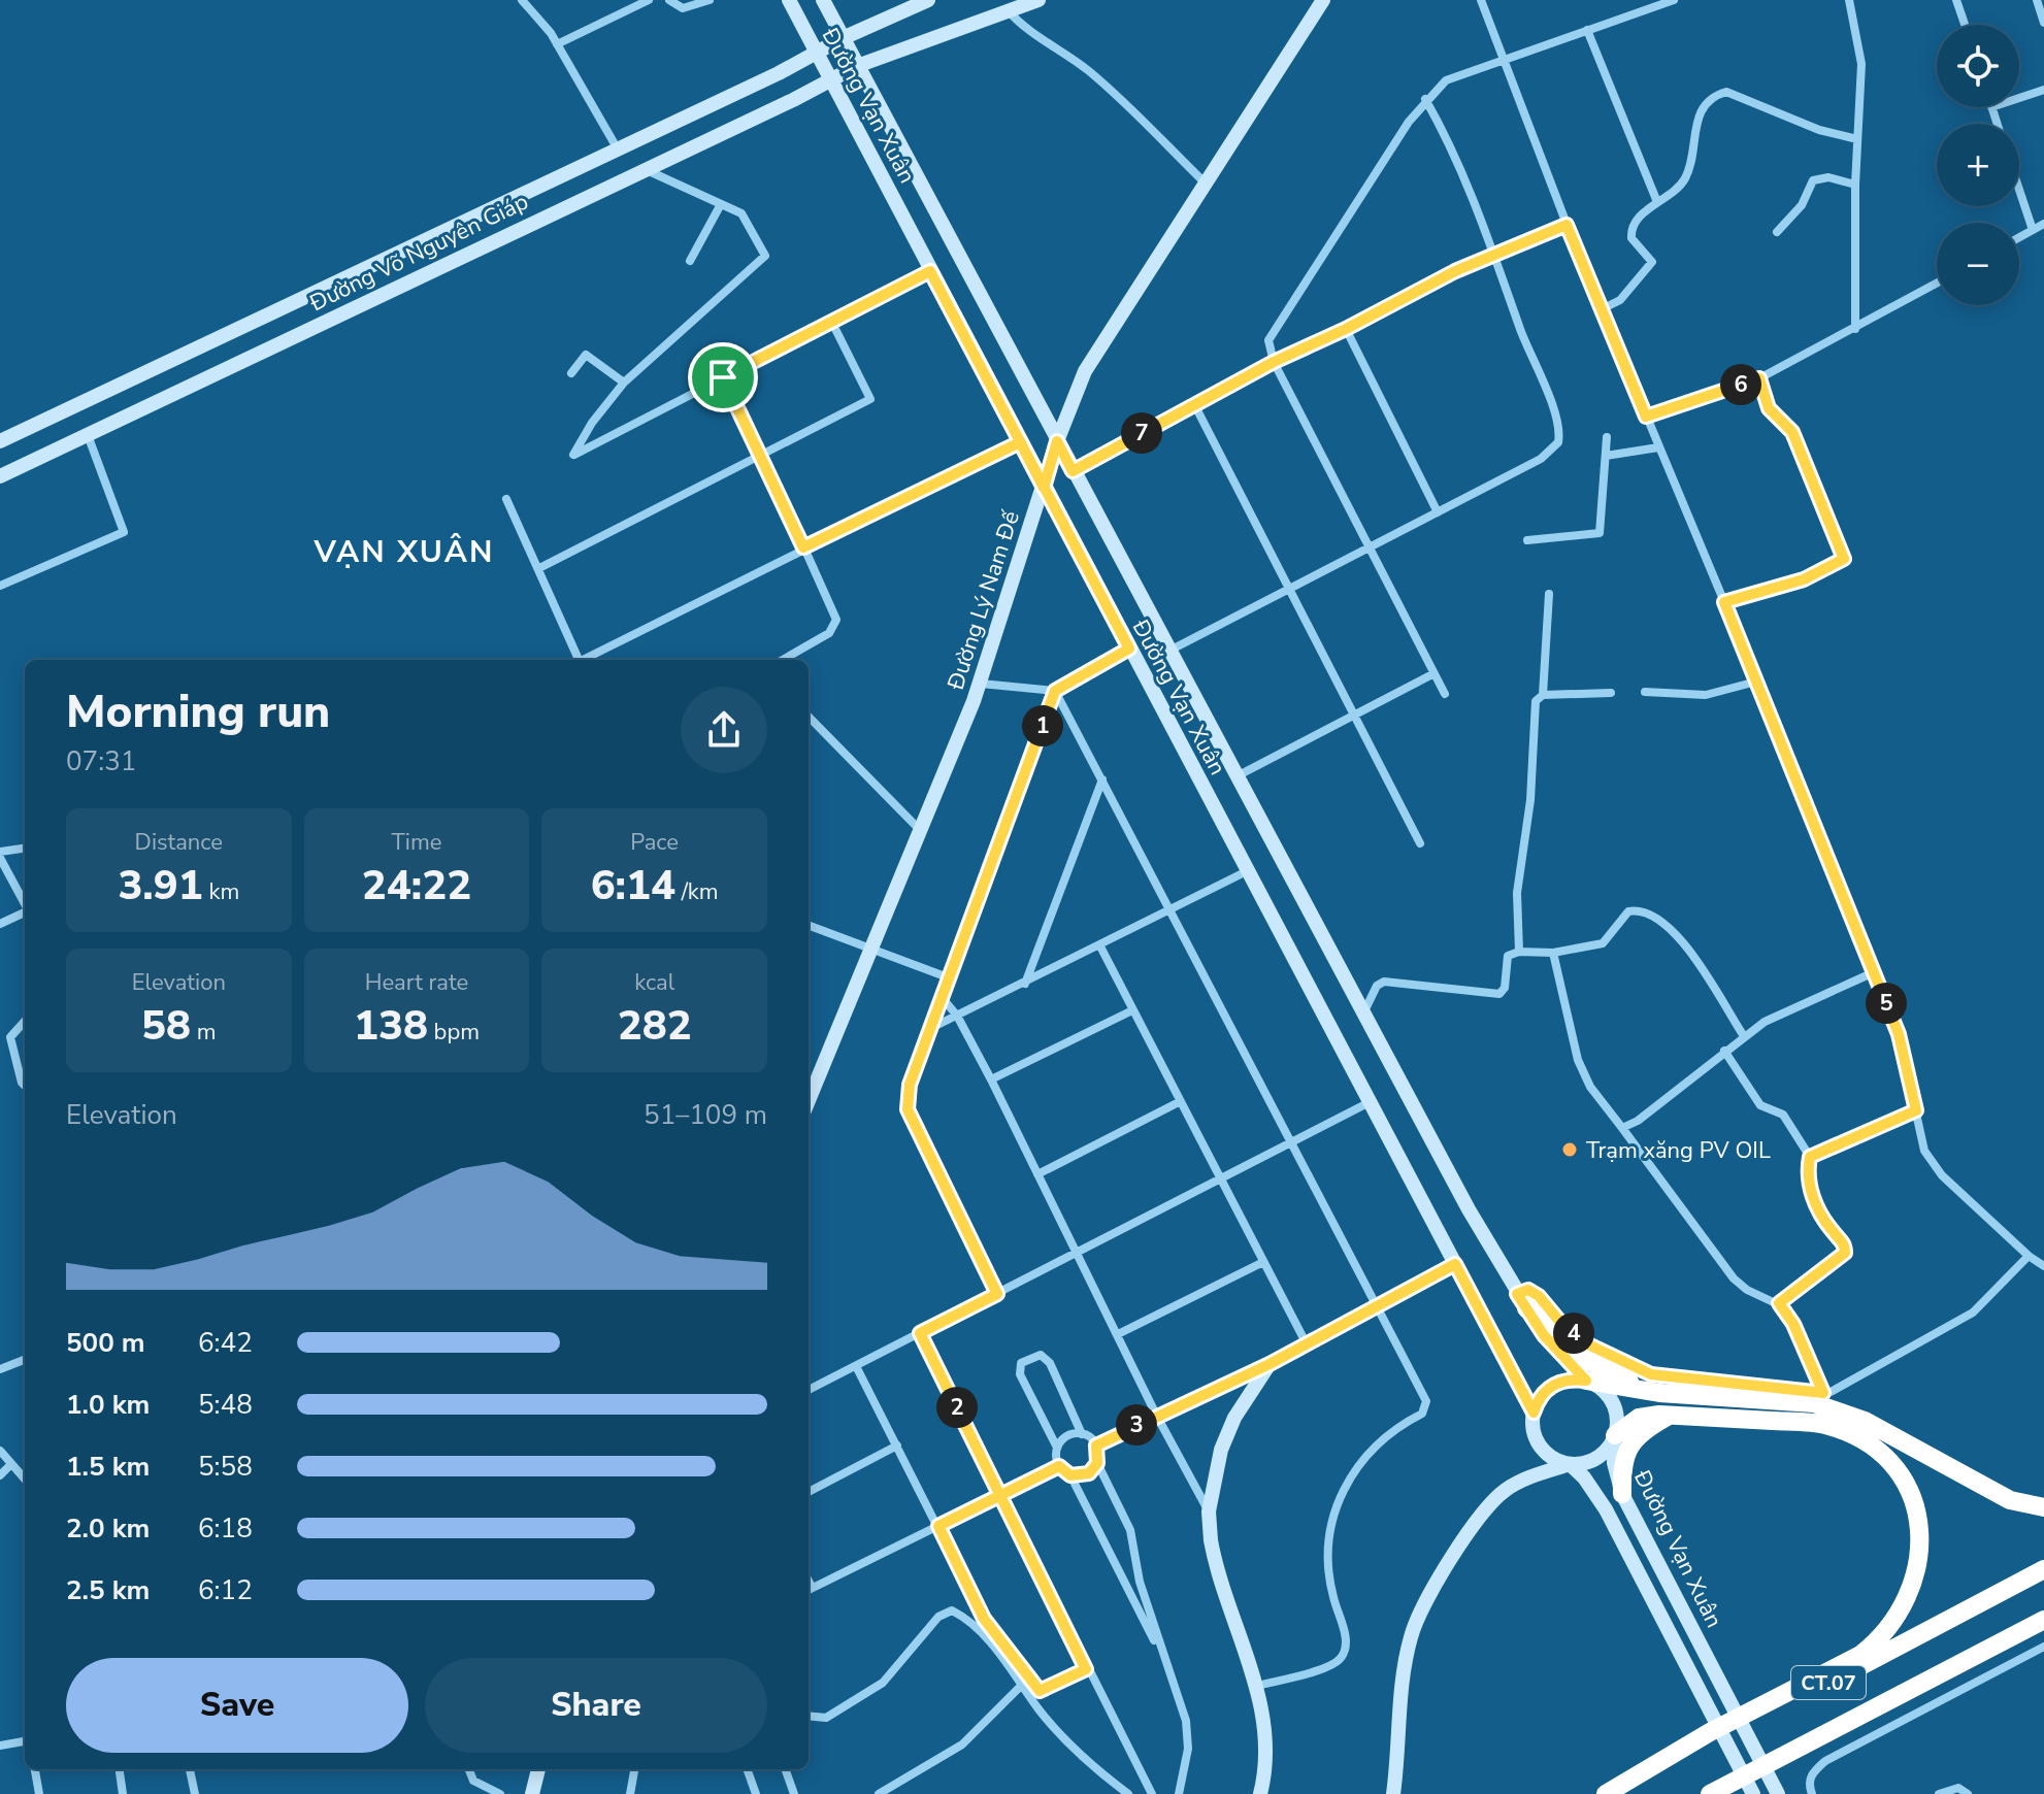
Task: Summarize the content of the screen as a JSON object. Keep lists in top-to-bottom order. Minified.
{"streets":{"highway":["CT.07"],"main road":["Đường Vạn Xuân","Đường Võ Nguyên Giáp","Đường Lý Nam Đế"]},"crossings":[["Đường Vạn Xuân","Đường Võ Nguyên Giáp"],["Đường Vạn Xuân","Đường Lý Nam Đế"]],"districts":["VẠN XUÂN"],"places":["Trạm xăng PV OIL"],"page":{"map_buttons":["+","−"],"pins":["6","7","1","5","4","2","3"],"heading":["Morning run","07:31"],"stats":[["Distance","3.91 km"],["Time","24:22"],["Pace","6:14 /km"],["Elevation","58 m"],["Heart rate","138 bpm"],["kcal","282"]],"chart":["Elevation","51–109 m"],"list":[{"name":"500 m","note":"6:42"},{"name":"1.0 km","note":"5:48"},{"name":"1.5 km","note":"5:58"},{"name":"2.0 km","note":"6:18"},{"name":"2.5 km","note":"6:12"}],"buttons":["Save","Share"]}}
